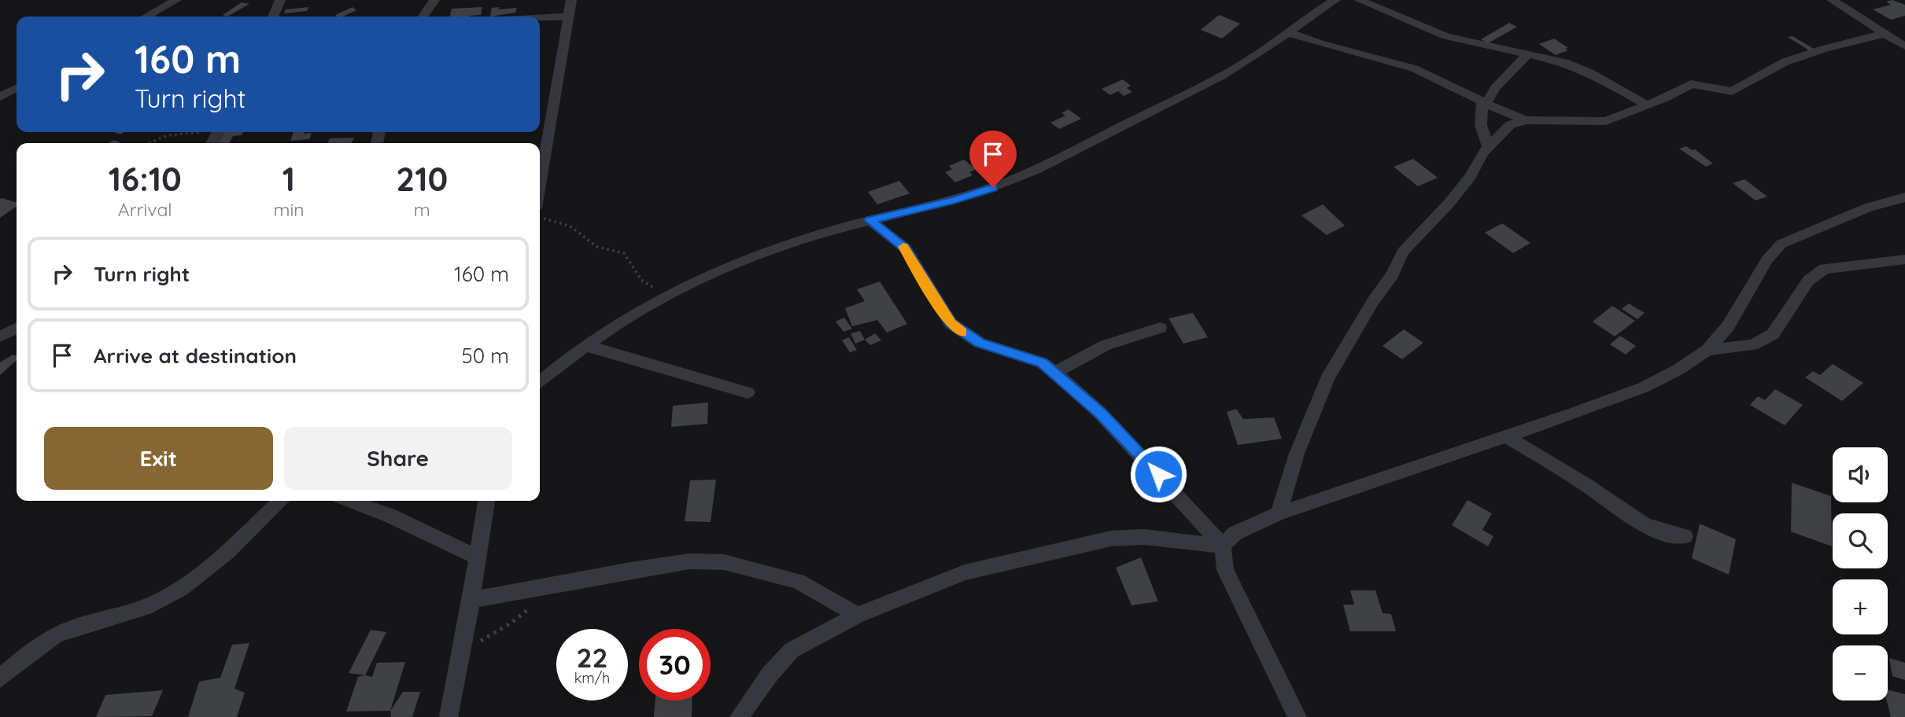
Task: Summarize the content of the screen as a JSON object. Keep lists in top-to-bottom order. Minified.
{"page":{"turn":["160 m","Turn right"],"eta":["16:10","Arrival","1","min","210","m"],"list":[{"name":"Turn right","value":"160 m"},{"name":"Arrive at destination","value":"50 m"}],"buttons":["Exit","Share"],"map_buttons":["+","−"],"speed":"22 km/h","limit":"30"}}
